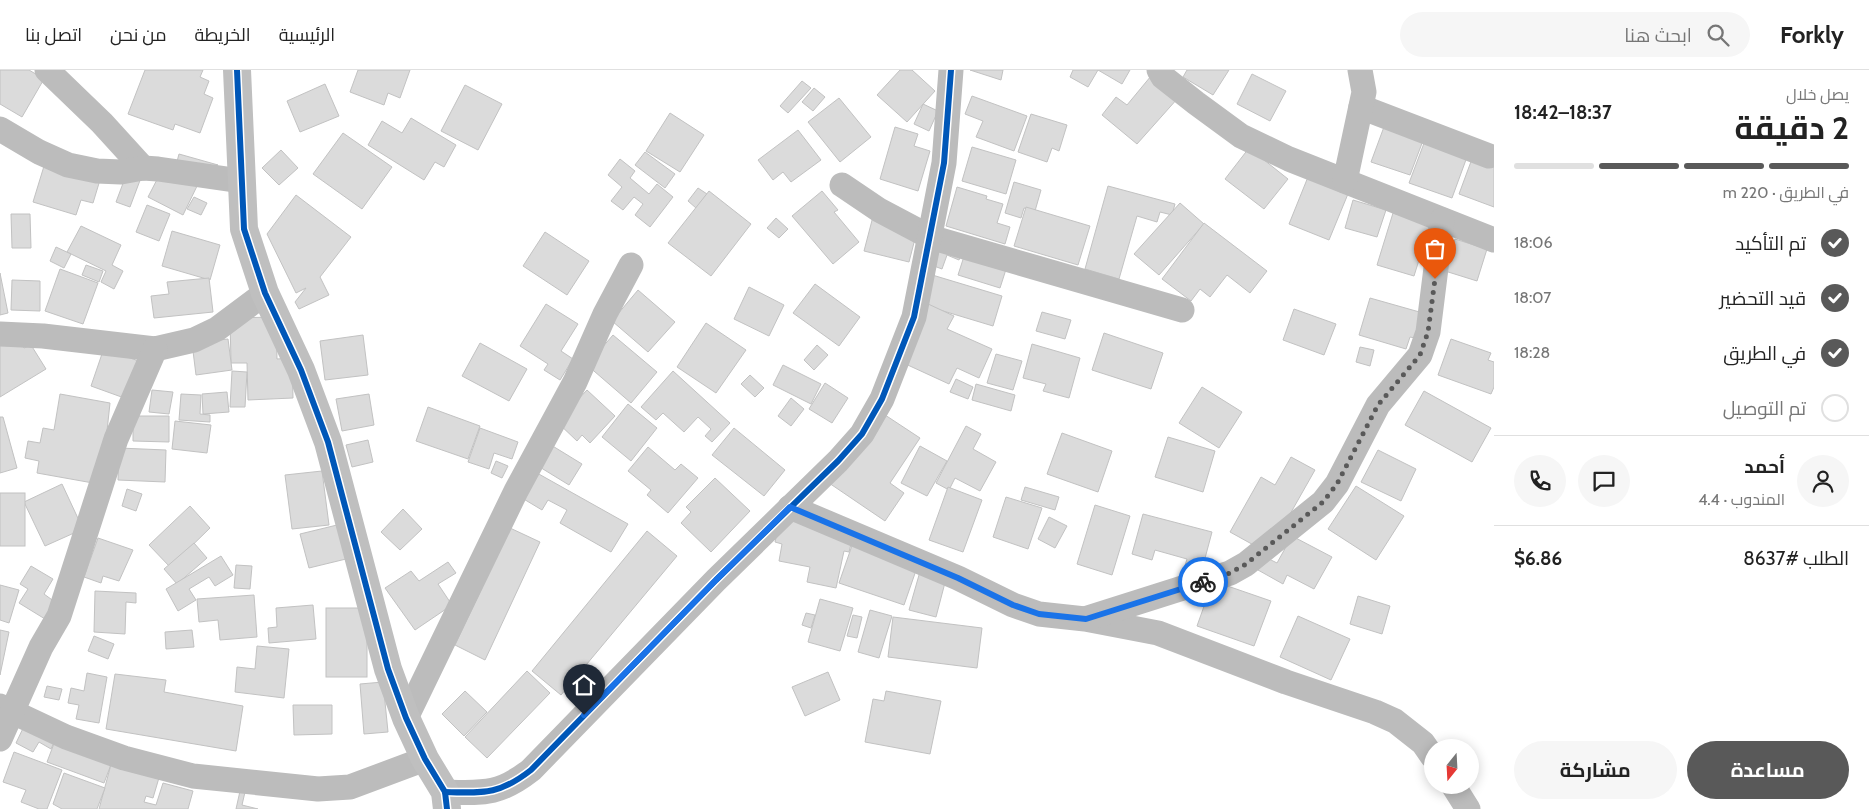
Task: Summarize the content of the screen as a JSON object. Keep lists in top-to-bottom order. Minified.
{"north":"bottom","page":{"header":"Forkly","search":"ابحث هنا","nav":["الرئيسية","الخريطة","من نحن","اتصل بنا"],"heading":["2 دقيقة","يصل خلال","18:37–18:42"],"panel":["أحمد","المندوب · 4.4","الطلب #8637","$6.86"],"bar":"في الطريق · 220 m","list":[["تم التأكيد","18:06"],["قيد التحضير","18:07"],["في الطريق","18:28"],"تم التوصيل"],"buttons":["مساعدة","مشاركة"]}}
